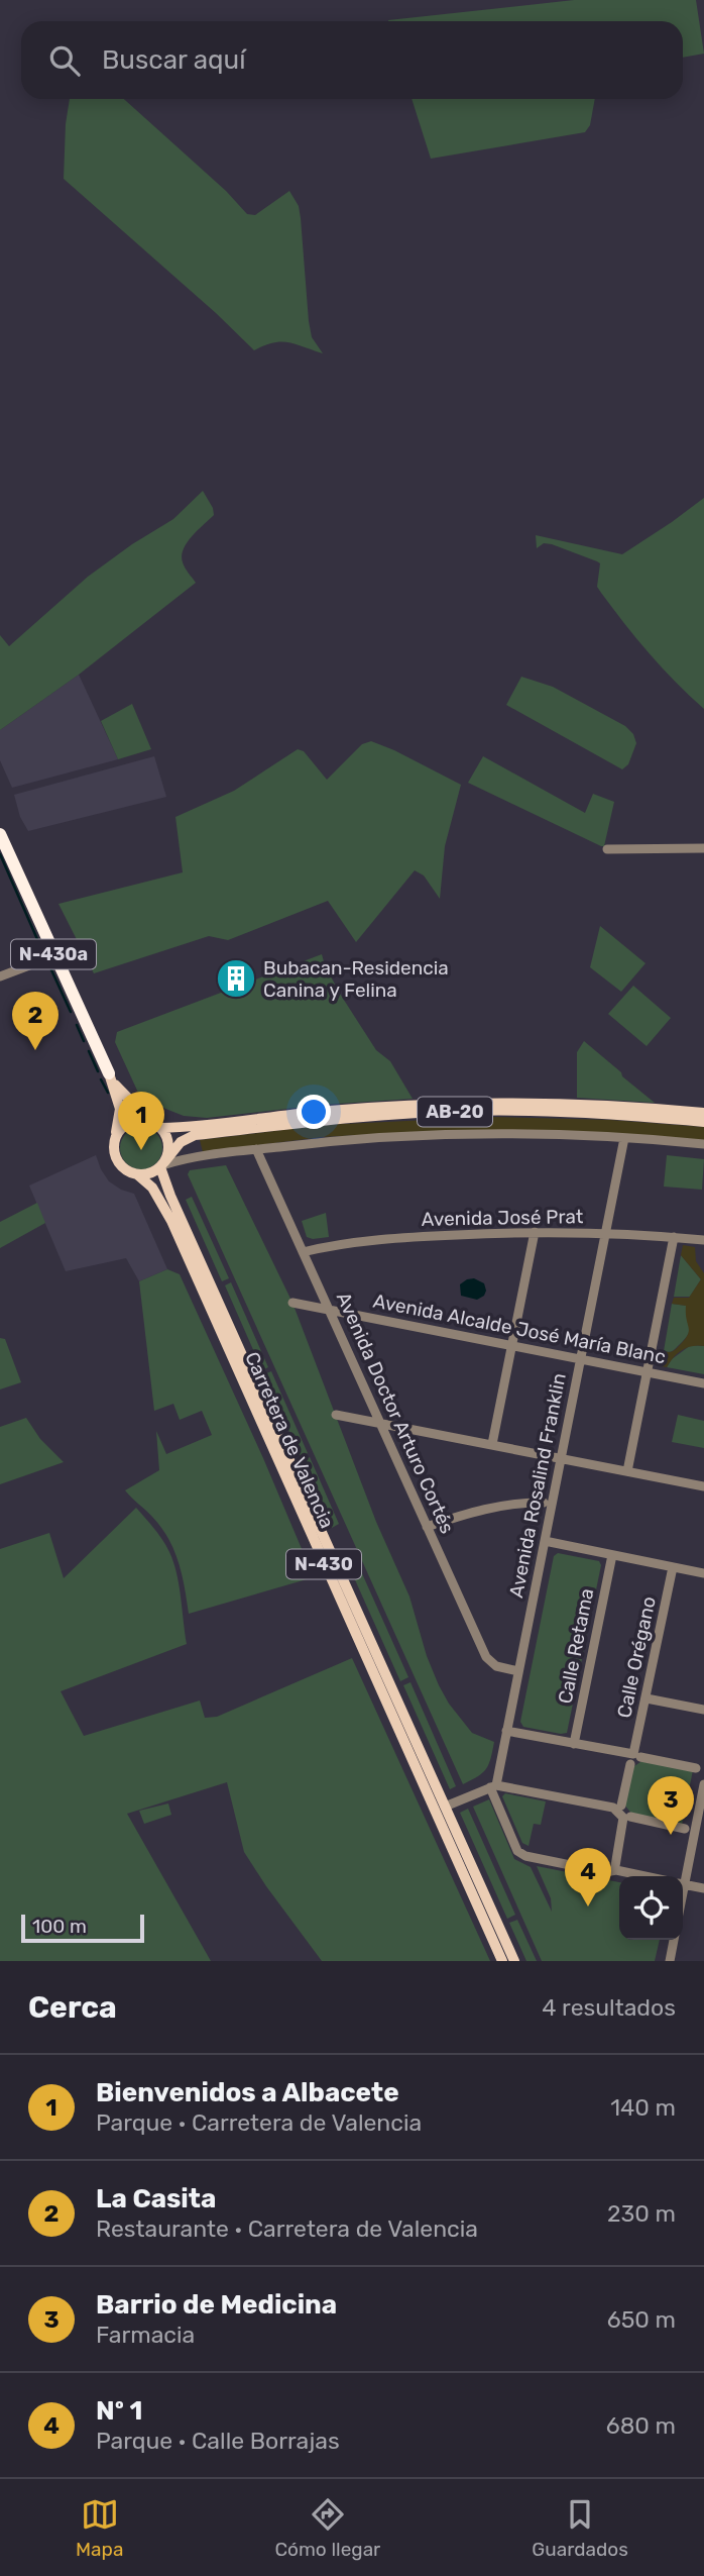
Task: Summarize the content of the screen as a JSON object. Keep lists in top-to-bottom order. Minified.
{"streets":{"highway":["N-430a"],"main road":["AB-20","Carretera de Valencia","N-430"],"street":["Avenida José Prat","Avenida Alcalde José María Blanc","Avenida Doctor Arturo Cortés","Avenida Rosalind Franklin","Calle Retama","Calle Orégano"]},"crossings":[["AB-20","Carretera de Valencia"],["Avenida José Prat","Avenida Doctor Arturo Cortés"],["Avenida José Prat","Avenida Rosalind Franklin"],["Avenida Alcalde José María Blanc","Avenida Doctor Arturo Cortés"],["Avenida Alcalde José María Blanc","Avenida Rosalind Franklin"],["Avenida Doctor Arturo Cortés","Avenida Rosalind Franklin"]],"places":{"building":["Bubacan-Residencia Canina y Felina"]},"scale_bar":"100 m","page":{"search":"Buscar aquí","pins":["2","1","3","4"],"scale":"100 m","heading":["Cerca","4 resultados"],"list":[{"mark":"1","name":"Bienvenidos a Albacete","note":"Parque · Carretera de Valencia","value":"140 m"},{"mark":"2","name":"La Casita","note":"Restaurante · Carretera de Valencia","value":"230 m"},{"mark":"3","name":"Barrio de Medicina","note":"Farmacia","value":"650 m"},{"mark":"4","name":"Nº 1","note":"Parque · Calle Borrajas","value":"680 m"}],"nav":["Mapa","Cómo llegar","Guardados"]}}
